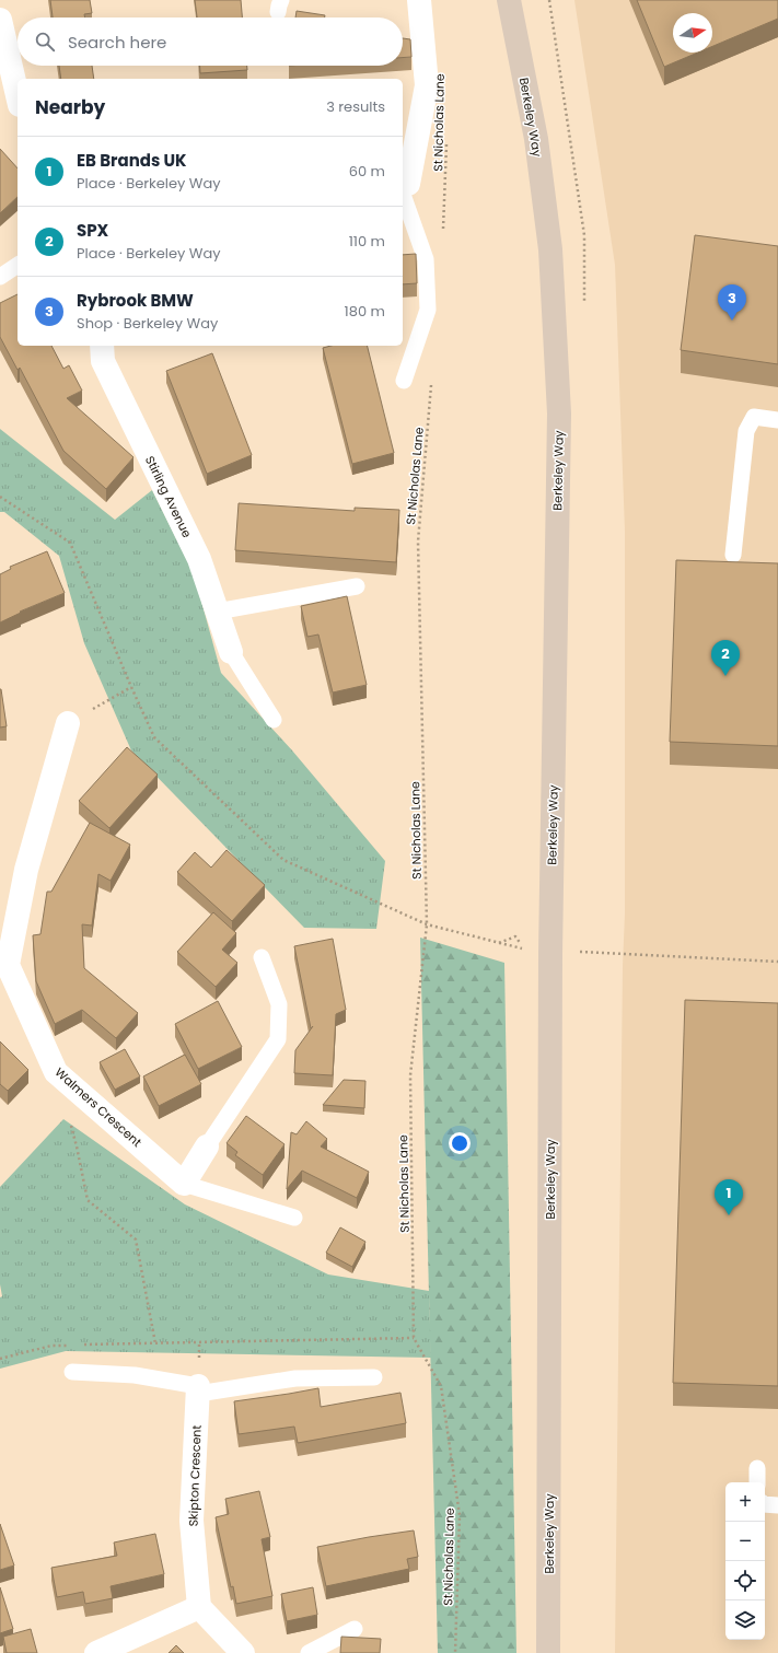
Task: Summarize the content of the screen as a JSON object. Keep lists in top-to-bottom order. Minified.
{"streets":{"main road":["Berkeley Way"],"street":["Stirling Avenue","Walmers Crescent","Skipton Crescent"],"path":["St Nicholas Lane"]},"north":"right","page":{"search":"Search here","heading":["Nearby","3 results"],"list":[{"mark":"1","name":"EB Brands UK","note":"Place · Berkeley Way","value":"60 m"},{"mark":"2","name":"SPX","note":"Place · Berkeley Way","value":"110 m"},{"mark":"3","name":"Rybrook BMW","note":"Shop · Berkeley Way","value":"180 m"}],"pins":["3","2","1"],"map_buttons":["+","−"]}}
